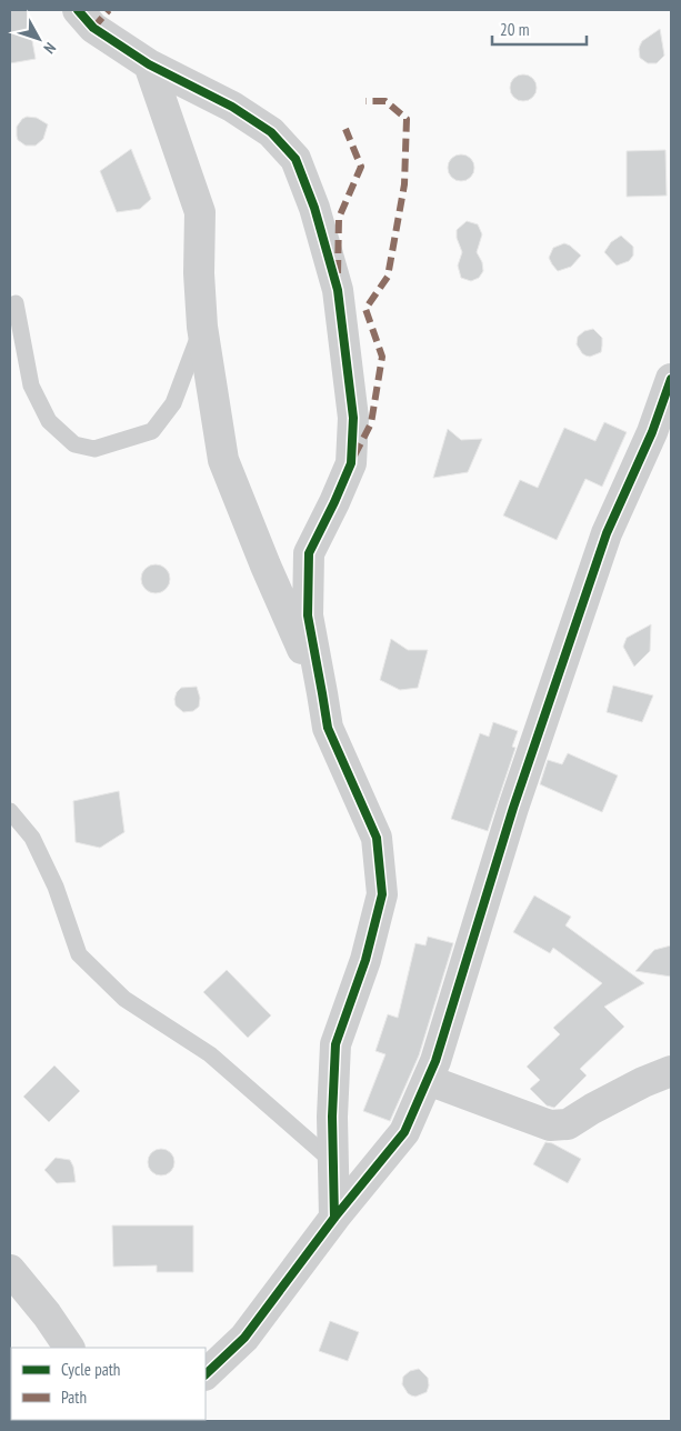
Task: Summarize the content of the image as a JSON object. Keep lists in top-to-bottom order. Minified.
{"legend":["Cycle path","Path"],"scale_bar":"20 m","north":"bottom right"}
